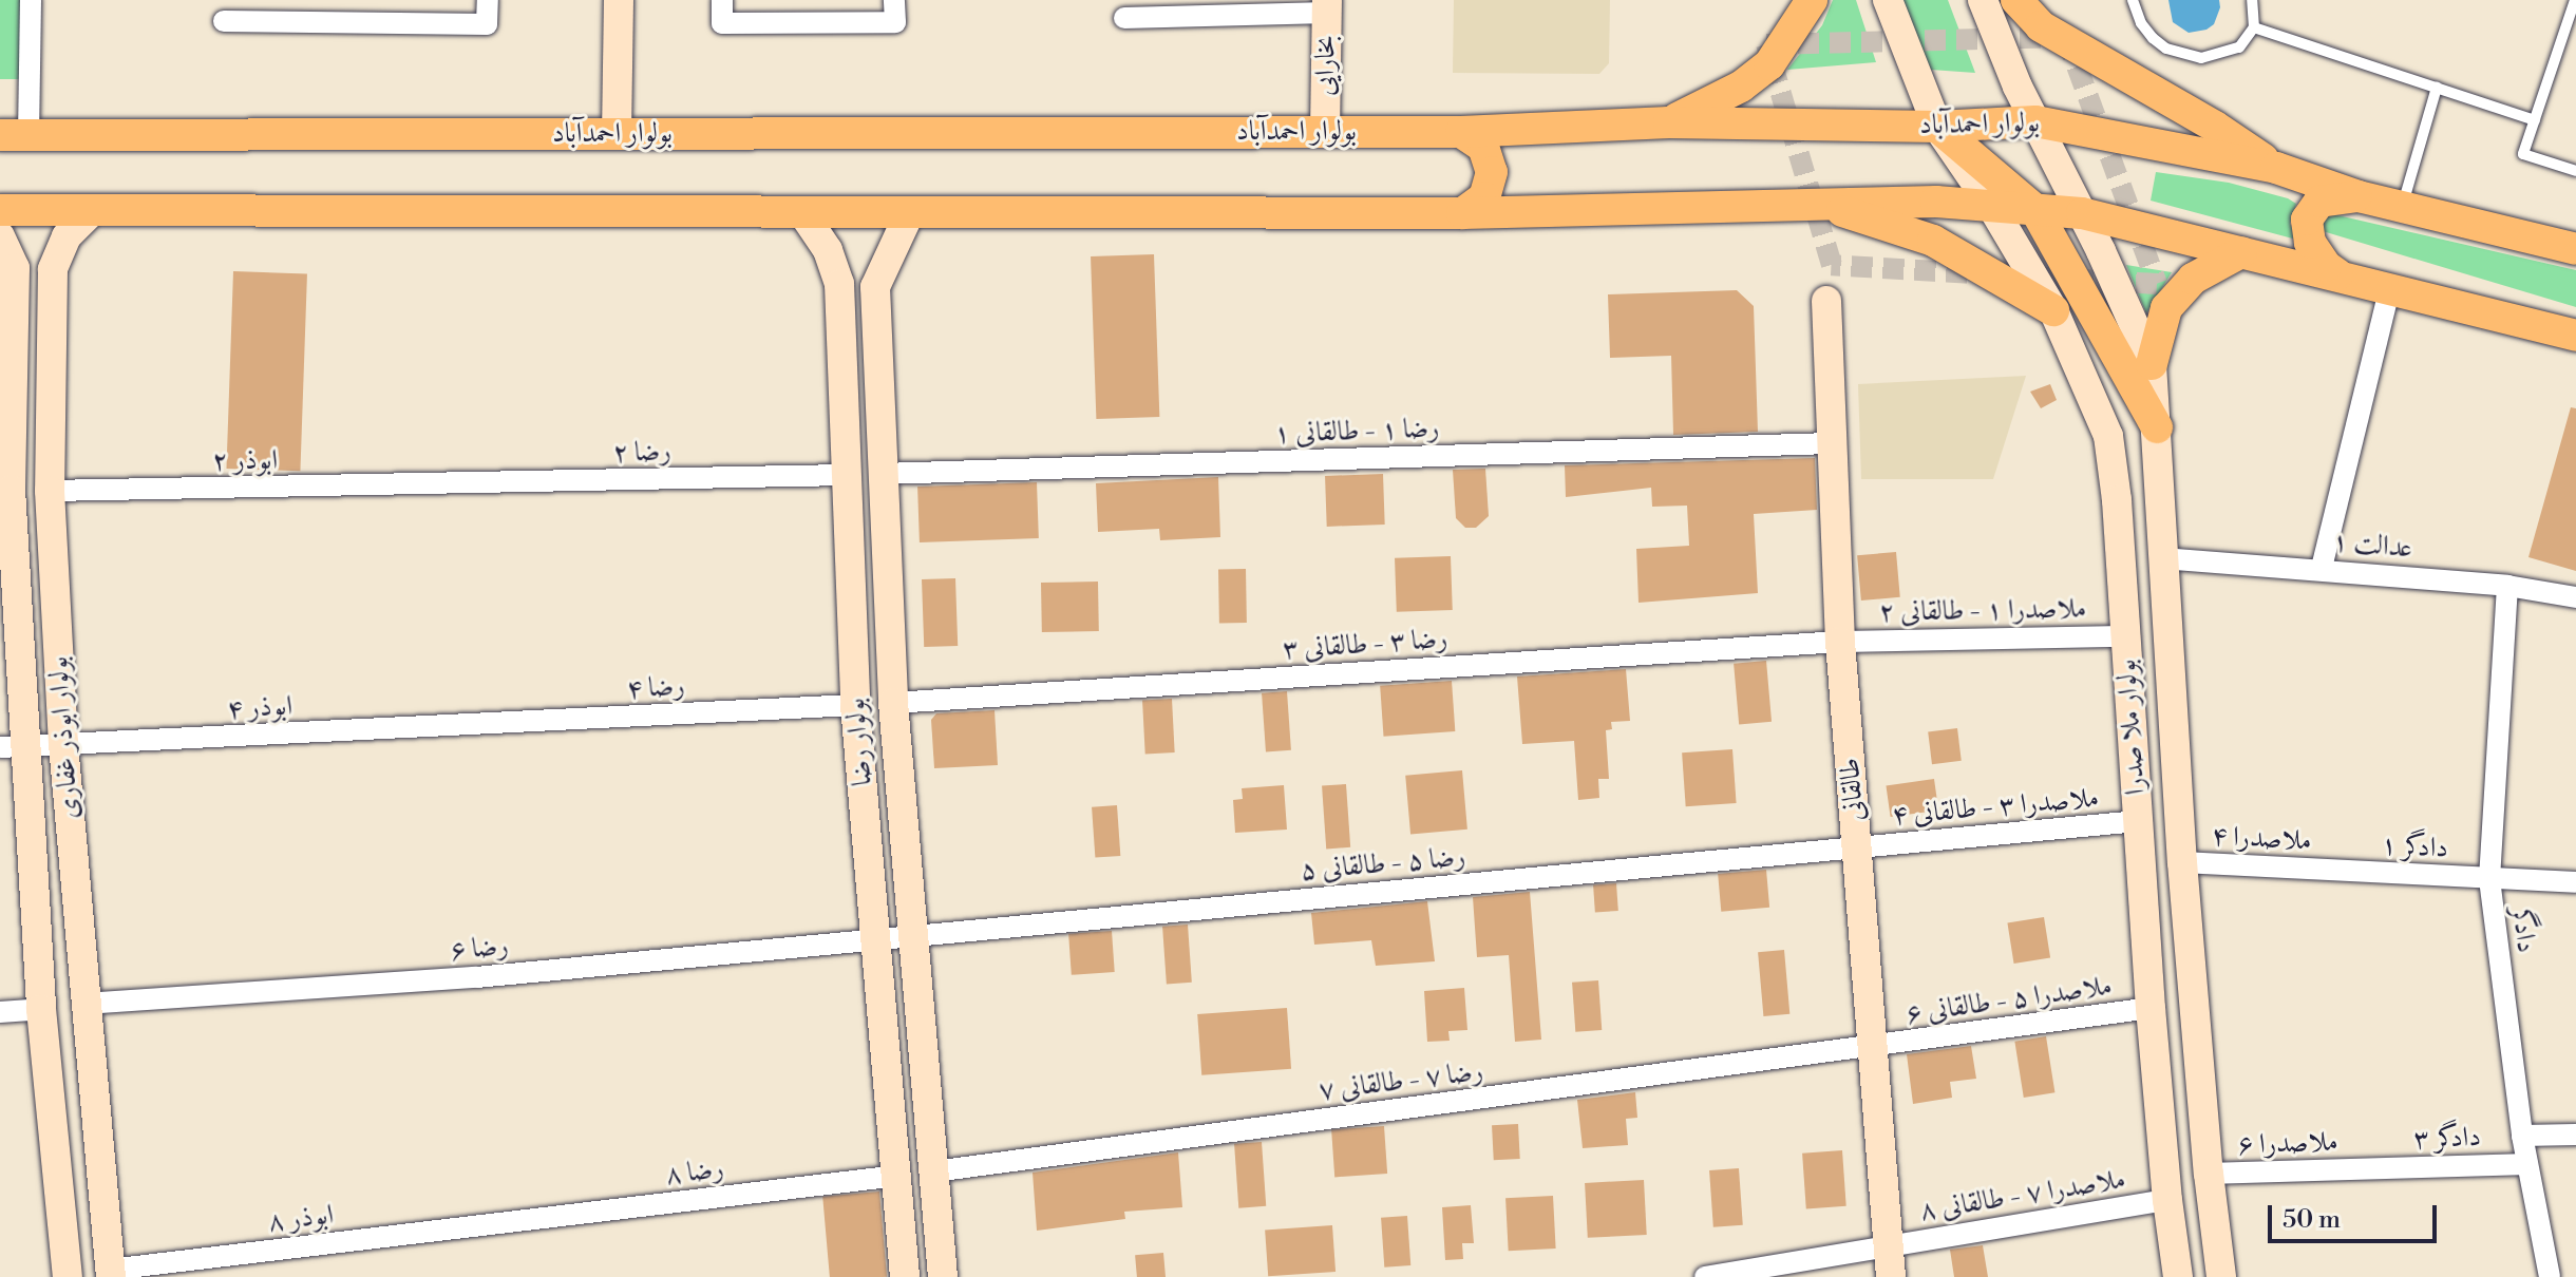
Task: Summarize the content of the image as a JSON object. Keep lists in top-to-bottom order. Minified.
{"streets":{"main road":["بولوار احمدآباد"],"street":["بخارایی","رضا ۱ - طالقانی ۱","رضا ۲","ابوذر ۲","عدالت ۱","ملاصدرا ۱ - طالقانی ۲","رضا ۳ - طالقانی ۳","رضا ۴","ابوذر ۴","بولوار ملا صدرا","بولوار ابوذر غفاری","بولوار رضا","طالقانی","ملاصدرا ۳ - طالقانی ۴","ملاصدرا ۴","دادگر ۱","رضا ۵ - طالقانی ۵","دادگر","رضا ۶","ملاصدرا ۵ - طالقانی ۶","رضا ۷ - طالقانی ۷","دادگر ۳","ملاصدرا ۶","رضا ۸","ملاصدرا ۷ - طالقانی ۸","ابوذر ۸"]},"crossings":[["بخارایی","بولوار احمدآباد"],["بولوار احمدآباد","بولوار ملا صدرا"],["رضا ۱ - طالقانی ۱","بولوار رضا"],["رضا ۱ - طالقانی ۱","طالقانی"],["رضا ۲","ابوذر ۲"],["رضا ۲","بولوار رضا"],["ابوذر ۲","بولوار ابوذر غفاری"],["عدالت ۱","بولوار ملا صدرا"],["عدالت ۱","دادگر"],["ملاصدرا ۱ - طالقانی ۲","رضا ۳ - طالقانی ۳"],["ملاصدرا ۱ - طالقانی ۲","بولوار ملا صدرا"],["ملاصدرا ۱ - طالقانی ۲","طالقانی"],["رضا ۳ - طالقانی ۳","بولوار رضا"],["رضا ۳ - طالقانی ۳","طالقانی"],["رضا ۴","ابوذر ۴"],["رضا ۴","بولوار رضا"],["ابوذر ۴","بولوار ابوذر غفاری"],["بولوار ملا صدرا","ملاصدرا ۳ - طالقانی ۴"],["بولوار ملا صدرا","ملاصدرا ۴"],["بولوار ملا صدرا","ملاصدرا ۵ - طالقانی ۶"],["بولوار ملا صدرا","ملاصدرا ۶"],["بولوار ملا صدرا","ملاصدرا ۷ - طالقانی ۸"],["بولوار ابوذر غفاری","رضا ۶"],["بولوار ابوذر غفاری","ابوذر ۸"],["بولوار رضا","رضا ۵ - طالقانی ۵"],["بولوار رضا","رضا ۶"],["بولوار رضا","رضا ۷ - طالقانی ۷"],["بولوار رضا","رضا ۸"],["طالقانی","ملاصدرا ۳ - طالقانی ۴"],["طالقانی","رضا ۵ - طالقانی ۵"],["طالقانی","ملاصدرا ۵ - طالقانی ۶"],["طالقانی","رضا ۷ - طالقانی ۷"],["طالقانی","ملاصدرا ۷ - طالقانی ۸"],["ملاصدرا ۳ - طالقانی ۴","رضا ۵ - طالقانی ۵"],["ملاصدرا ۴","دادگر ۱"],["دادگر ۱","دادگر"],["رضا ۵ - طالقانی ۵","رضا ۶"],["دادگر","دادگر ۳"],["ملاصدرا ۵ - طالقانی ۶","رضا ۷ - طالقانی ۷"],["دادگر ۳","ملاصدرا ۶"],["رضا ۸","ابوذر ۸"]],"scale_bar":"50 m"}
